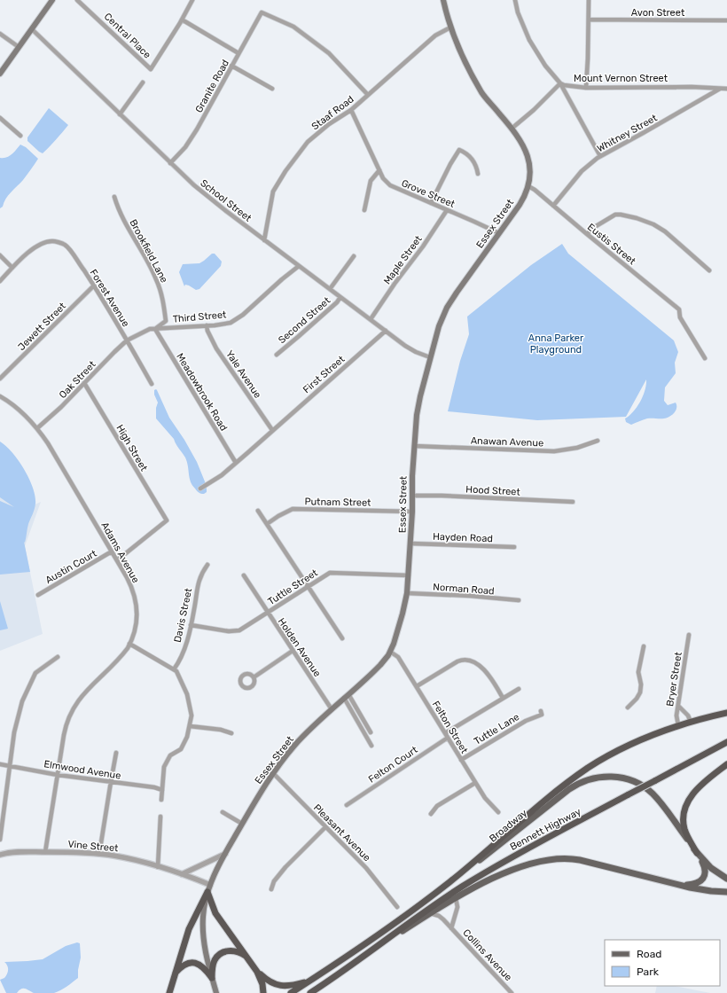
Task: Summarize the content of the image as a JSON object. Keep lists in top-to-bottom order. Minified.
{"streets":{"highway":["Broadway","Bennett Highway"],"main road":["Essex Street"],"street":["Avon Street","Central Place","Mount Vernon Street","Granite Road","Staaf Road","Whitney Street","Grove Street","School Street","Eustis Street","Brookfield Lane","Maple Street","Forest Avenue","Third Street","Second Street","Jewett Street","Yale Avenue","First Street","Oak Street","Meadowbrook Road","Anawan Avenue","High Street","Hood Street","Putnam Street","Hayden Road","Adams Avenue","Austin Court","Tuttle Street","Norman Road","Davis Street","Holden Avenue","Bryer Street","Felton Street","Tuttle Lane","Felton Court","Elmwood Avenue","Pleasant Avenue","Vine Street","Collins Avenue"]},"crossings":[["Mount Vernon Street","Whitney Street"],["Mount Vernon Street","Essex Street"],["Granite Road","Staaf Road"],["Granite Road","School Street"],["Staaf Road","Grove Street"],["Staaf Road","School Street"],["Staaf Road","Essex Street"],["Whitney Street","Eustis Street"],["Grove Street","Essex Street"],["Grove Street","Maple Street"],["School Street","Essex Street"],["School Street","Maple Street"],["School Street","Third Street"],["School Street","Second Street"],["School Street","First Street"],["Essex Street","Eustis Street"],["Essex Street","Anawan Avenue"],["Essex Street","Hood Street"],["Essex Street","Putnam Street"],["Essex Street","Hayden Road"],["Essex Street","Tuttle Street"],["Essex Street","Norman Road"],["Essex Street","Holden Avenue"],["Essex Street","Felton Street"],["Essex Street","Pleasant Avenue"],["Essex Street","Vine Street"],["Brookfield Lane","Third Street"],["Brookfield Lane","Meadowbrook Road"],["Forest Avenue","Third Street"],["Forest Avenue","Jewett Street"],["Forest Avenue","Oak Street"],["Third Street","Yale Avenue"],["Third Street","Oak Street"],["Third Street","Meadowbrook Road"],["Yale Avenue","First Street"],["First Street","Meadowbrook Road"],["Oak Street","High Street"],["Oak Street","Adams Avenue"],["High Street","Adams Avenue"],["Adams Avenue","Austin Court"],["Adams Avenue","Elmwood Avenue"],["Adams Avenue","Vine Street"],["Tuttle Street","Davis Street"],["Tuttle Street","Holden Avenue"],["Bryer Street","Bennett Highway"],["Felton Street","Tuttle Lane"],["Felton Street","Felton Court"],["Broadway","Bennett Highway"]],"parks":["Anna Parker Playground"],"legend":["Road","Park"]}
